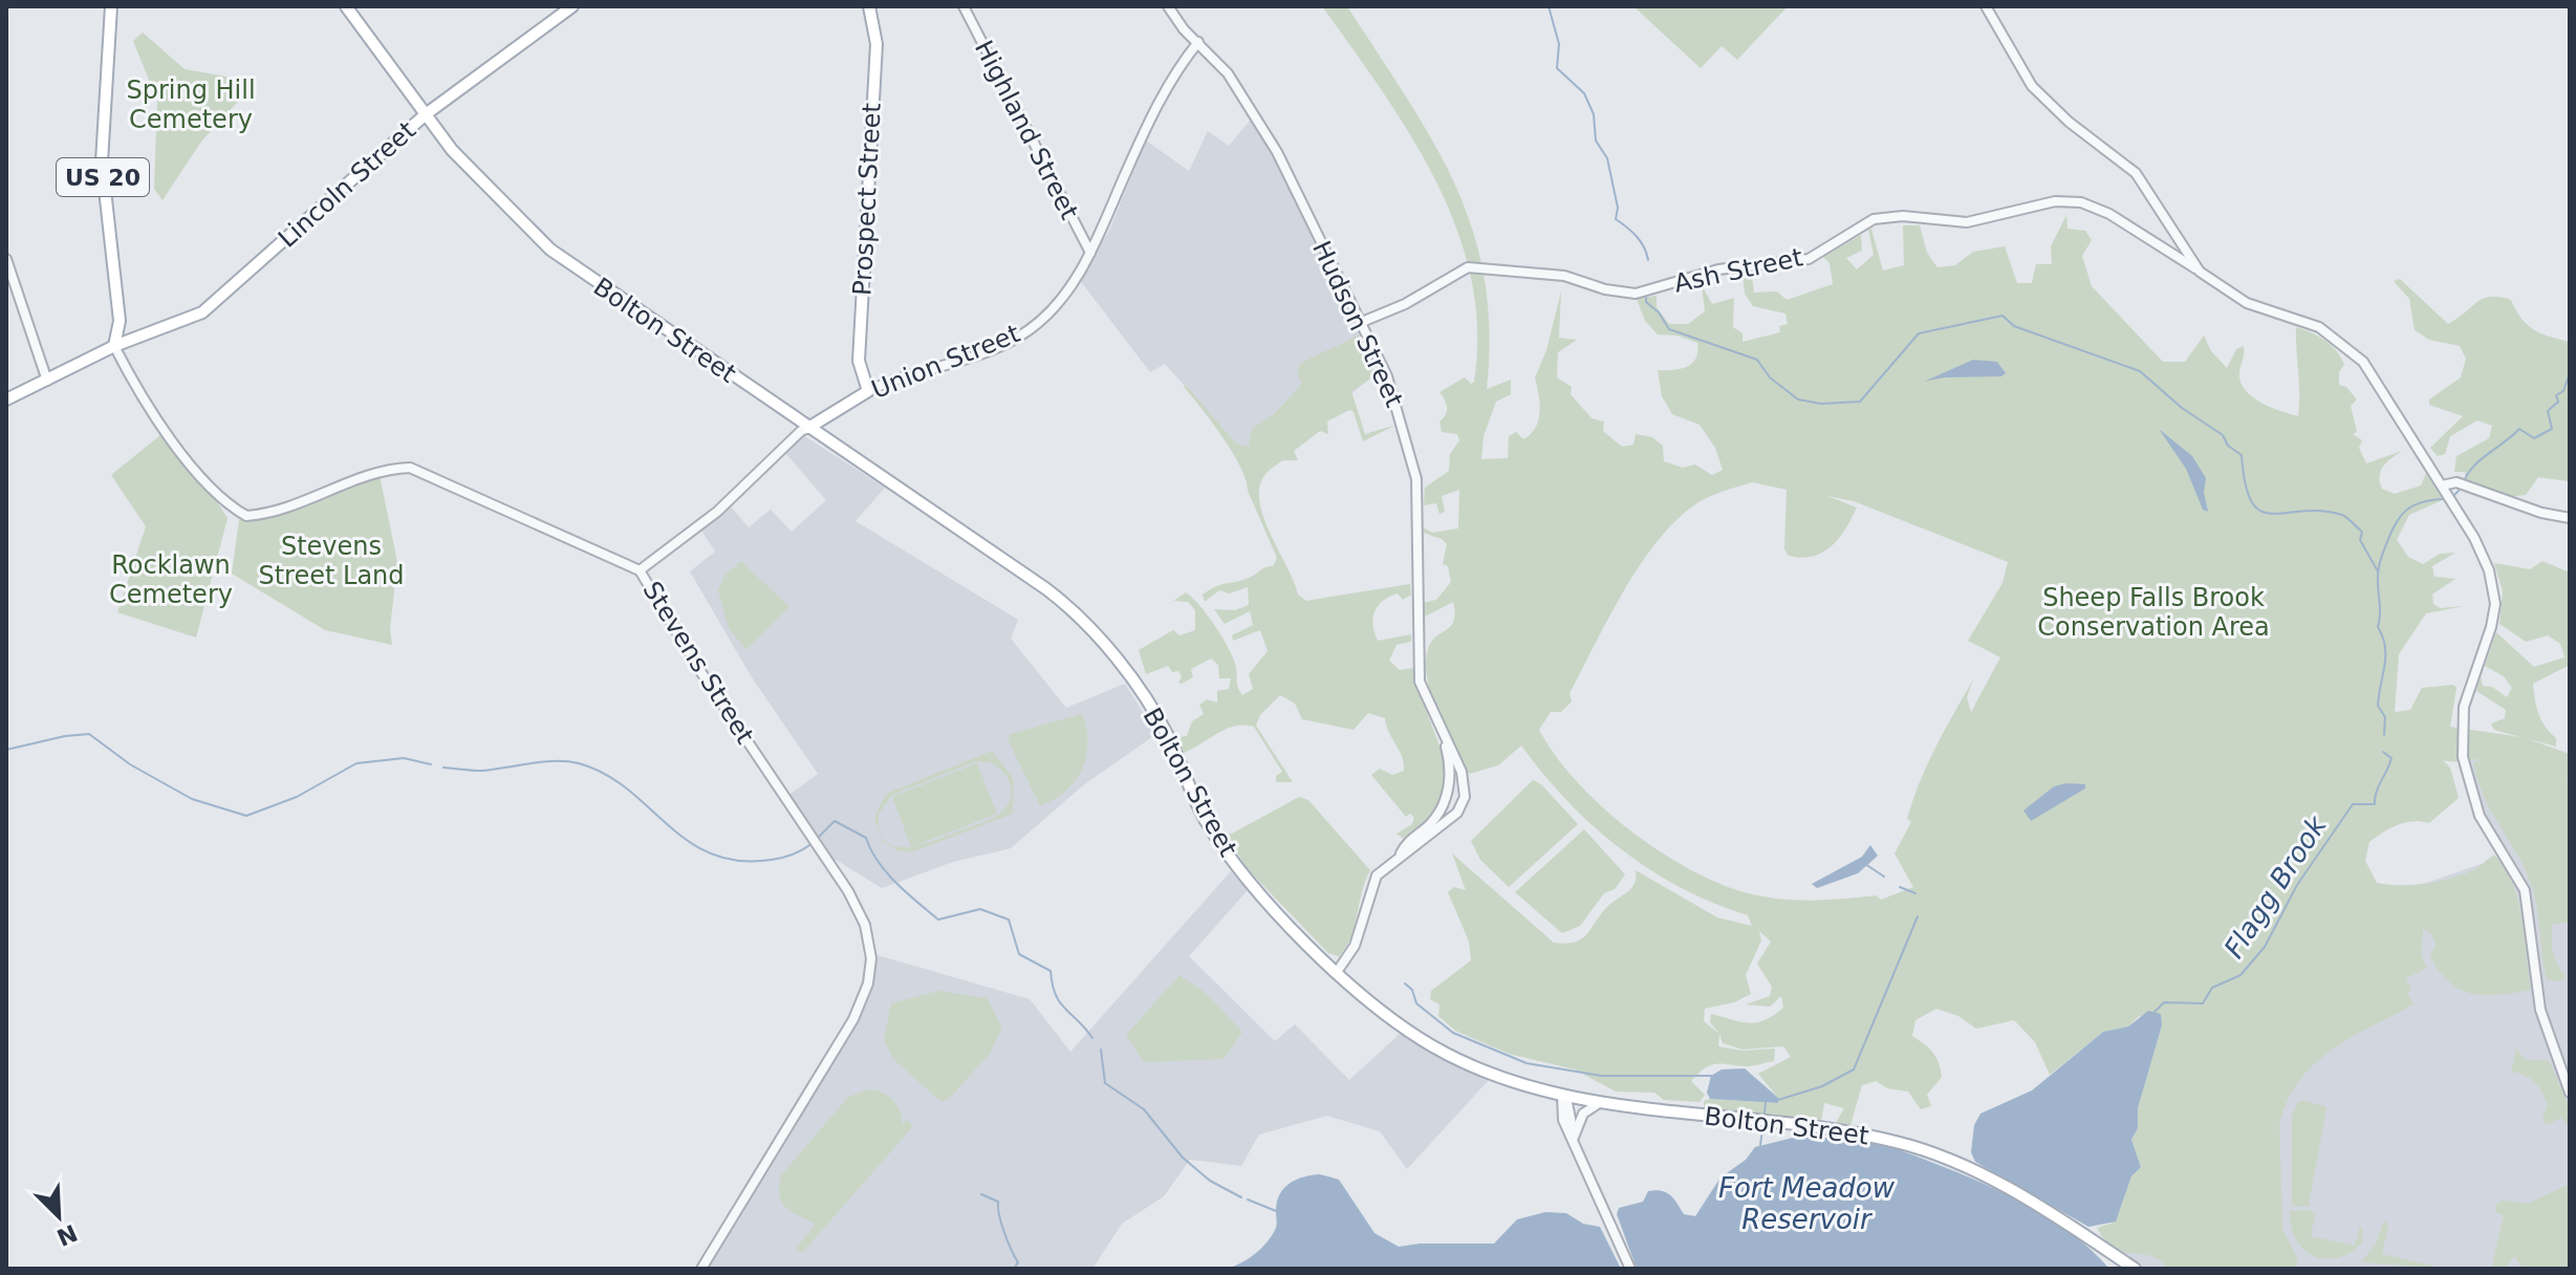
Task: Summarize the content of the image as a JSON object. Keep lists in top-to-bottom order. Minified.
{"streets":{"main road":["US 20","Lincoln Street","Prospect Street","Bolton Street","Union Street"],"street":["Highland Street","Ash Street","Hudson Street","Stevens Street"]},"crossings":[["Highland Street","Union Street"],["US 20","Lincoln Street"],["US 20","Stevens Street"],["Lincoln Street","Bolton Street"],["Lincoln Street","Stevens Street"],["Prospect Street","Union Street"],["Ash Street","Hudson Street"],["Hudson Street","Bolton Street"],["Hudson Street","Union Street"],["Bolton Street","Union Street"],["Union Street","Stevens Street"]],"water":["Flagg Brook","Fort Meadow Reservoir"],"parks":["Spring Hill Cemetery","Stevens Street Land","Rocklawn Cemetery","Sheep Falls Brook Conservation Area"],"north":"bottom right"}
